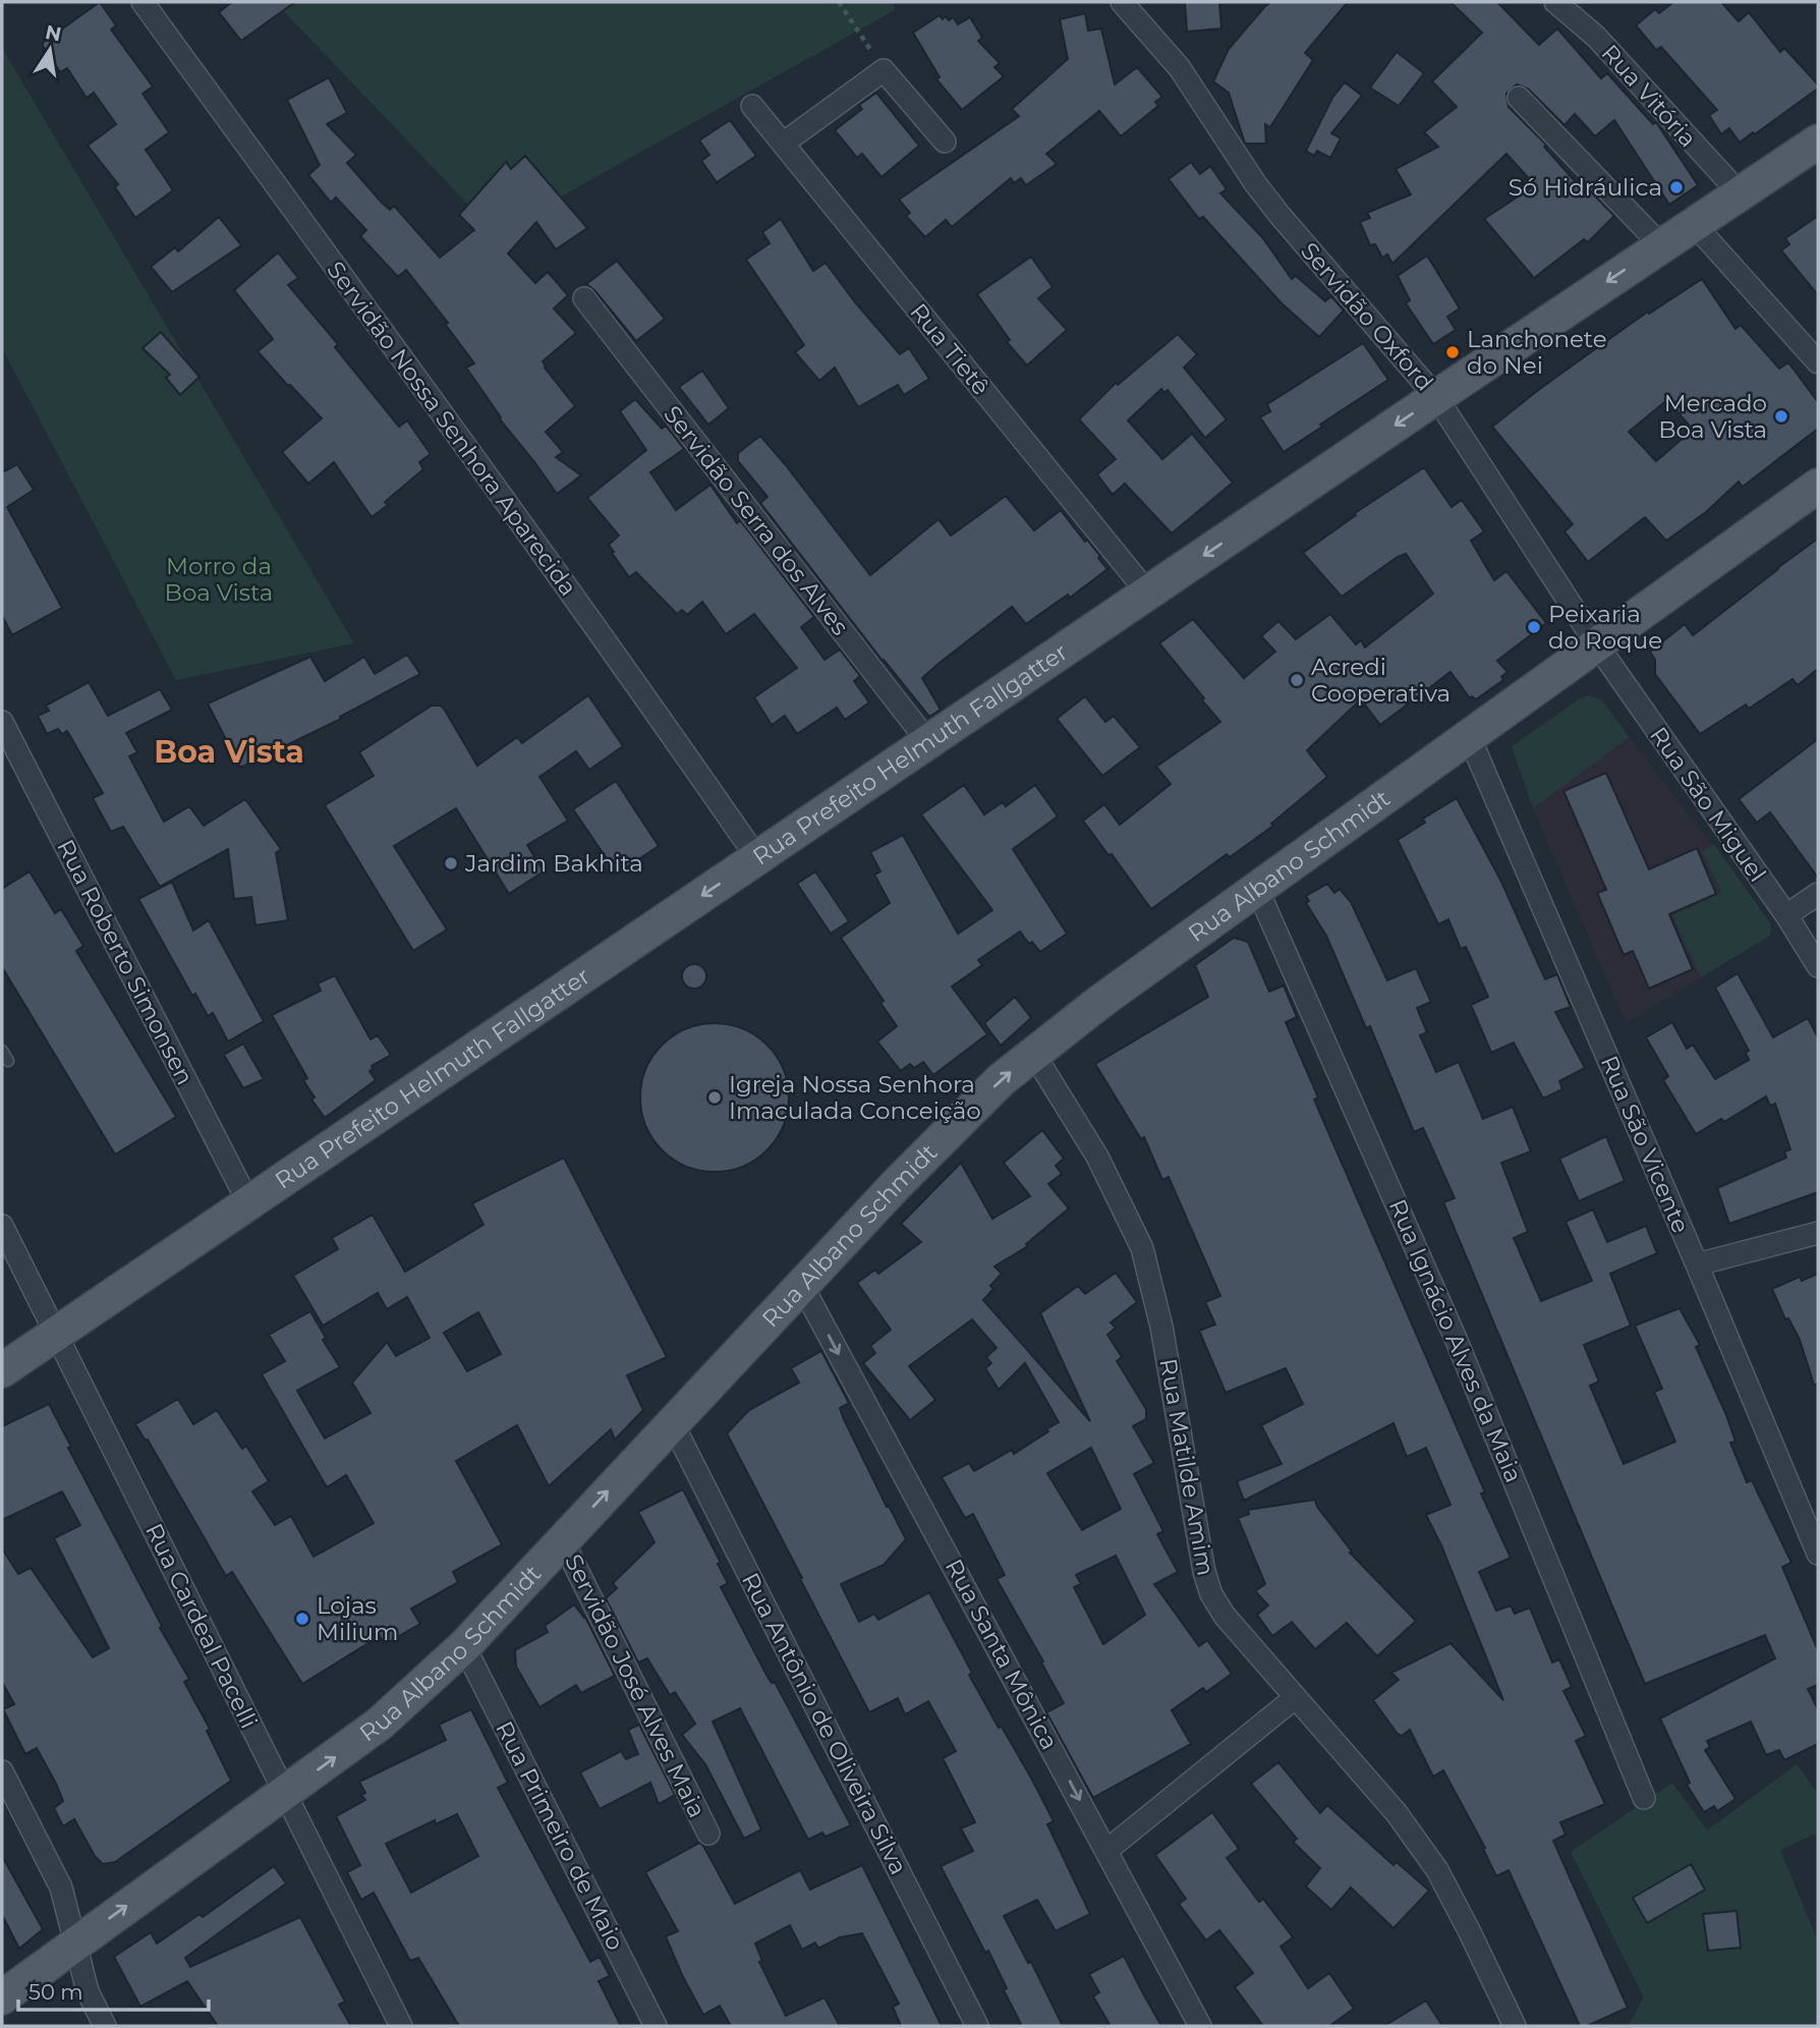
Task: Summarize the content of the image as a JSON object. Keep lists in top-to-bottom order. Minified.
{"streets":{"main road":["Rua Prefeito Helmuth Fallgatter","Rua Albano Schmidt"],"street":["Rua Vitória","Servidão Oxford","Rua Tietê","Servidão Nossa Senhora Aparecida","Servidão Serra dos Alves","Rua São Miguel","Rua Roberto Simonsen","Rua São Vicente","Rua Ignácio Alves da Maia","Rua Matilde Amim","Rua Cardeal Pacelli","Rua Santa Mônica","Servidão José Alves Maia","Rua Antônio de Oliveira Silva","Rua Primeiro de Maio"]},"crossings":[["Rua Vitória","Rua Prefeito Helmuth Fallgatter"],["Servidão Oxford","Rua Prefeito Helmuth Fallgatter"],["Servidão Oxford","Rua São Miguel"],["Servidão Oxford","Rua Albano Schmidt"],["Rua Tietê","Rua Prefeito Helmuth Fallgatter"],["Servidão Nossa Senhora Aparecida","Rua Prefeito Helmuth Fallgatter"],["Servidão Serra dos Alves","Rua Prefeito Helmuth Fallgatter"],["Rua Prefeito Helmuth Fallgatter","Rua Roberto Simonsen"],["Rua Prefeito Helmuth Fallgatter","Rua Cardeal Pacelli"],["Rua São Miguel","Rua Albano Schmidt"],["Rua Albano Schmidt","Rua São Vicente"],["Rua Albano Schmidt","Rua Ignácio Alves da Maia"],["Rua Albano Schmidt","Rua Matilde Amim"],["Rua Albano Schmidt","Rua Cardeal Pacelli"],["Rua Albano Schmidt","Rua Santa Mônica"],["Rua Albano Schmidt","Servidão José Alves Maia"],["Rua Albano Schmidt","Rua Antônio de Oliveira Silva"],["Rua Albano Schmidt","Rua Primeiro de Maio"]],"one_way":["Rua Prefeito Helmuth Fallgatter","Rua Albano Schmidt","Rua Santa Mônica"],"districts":["Boa Vista"],"parks":["Morro da Boa Vista"],"places":["Só Hidráulica","Lanchonete do Nei","Mercado Boa Vista","Peixaria do Roque","Acredi Cooperativa","Jardim Bakhita","Igreja Nossa Senhora Imaculada Conceição","Lojas Milium"],"scale_bar":"50 m","north":"top"}
